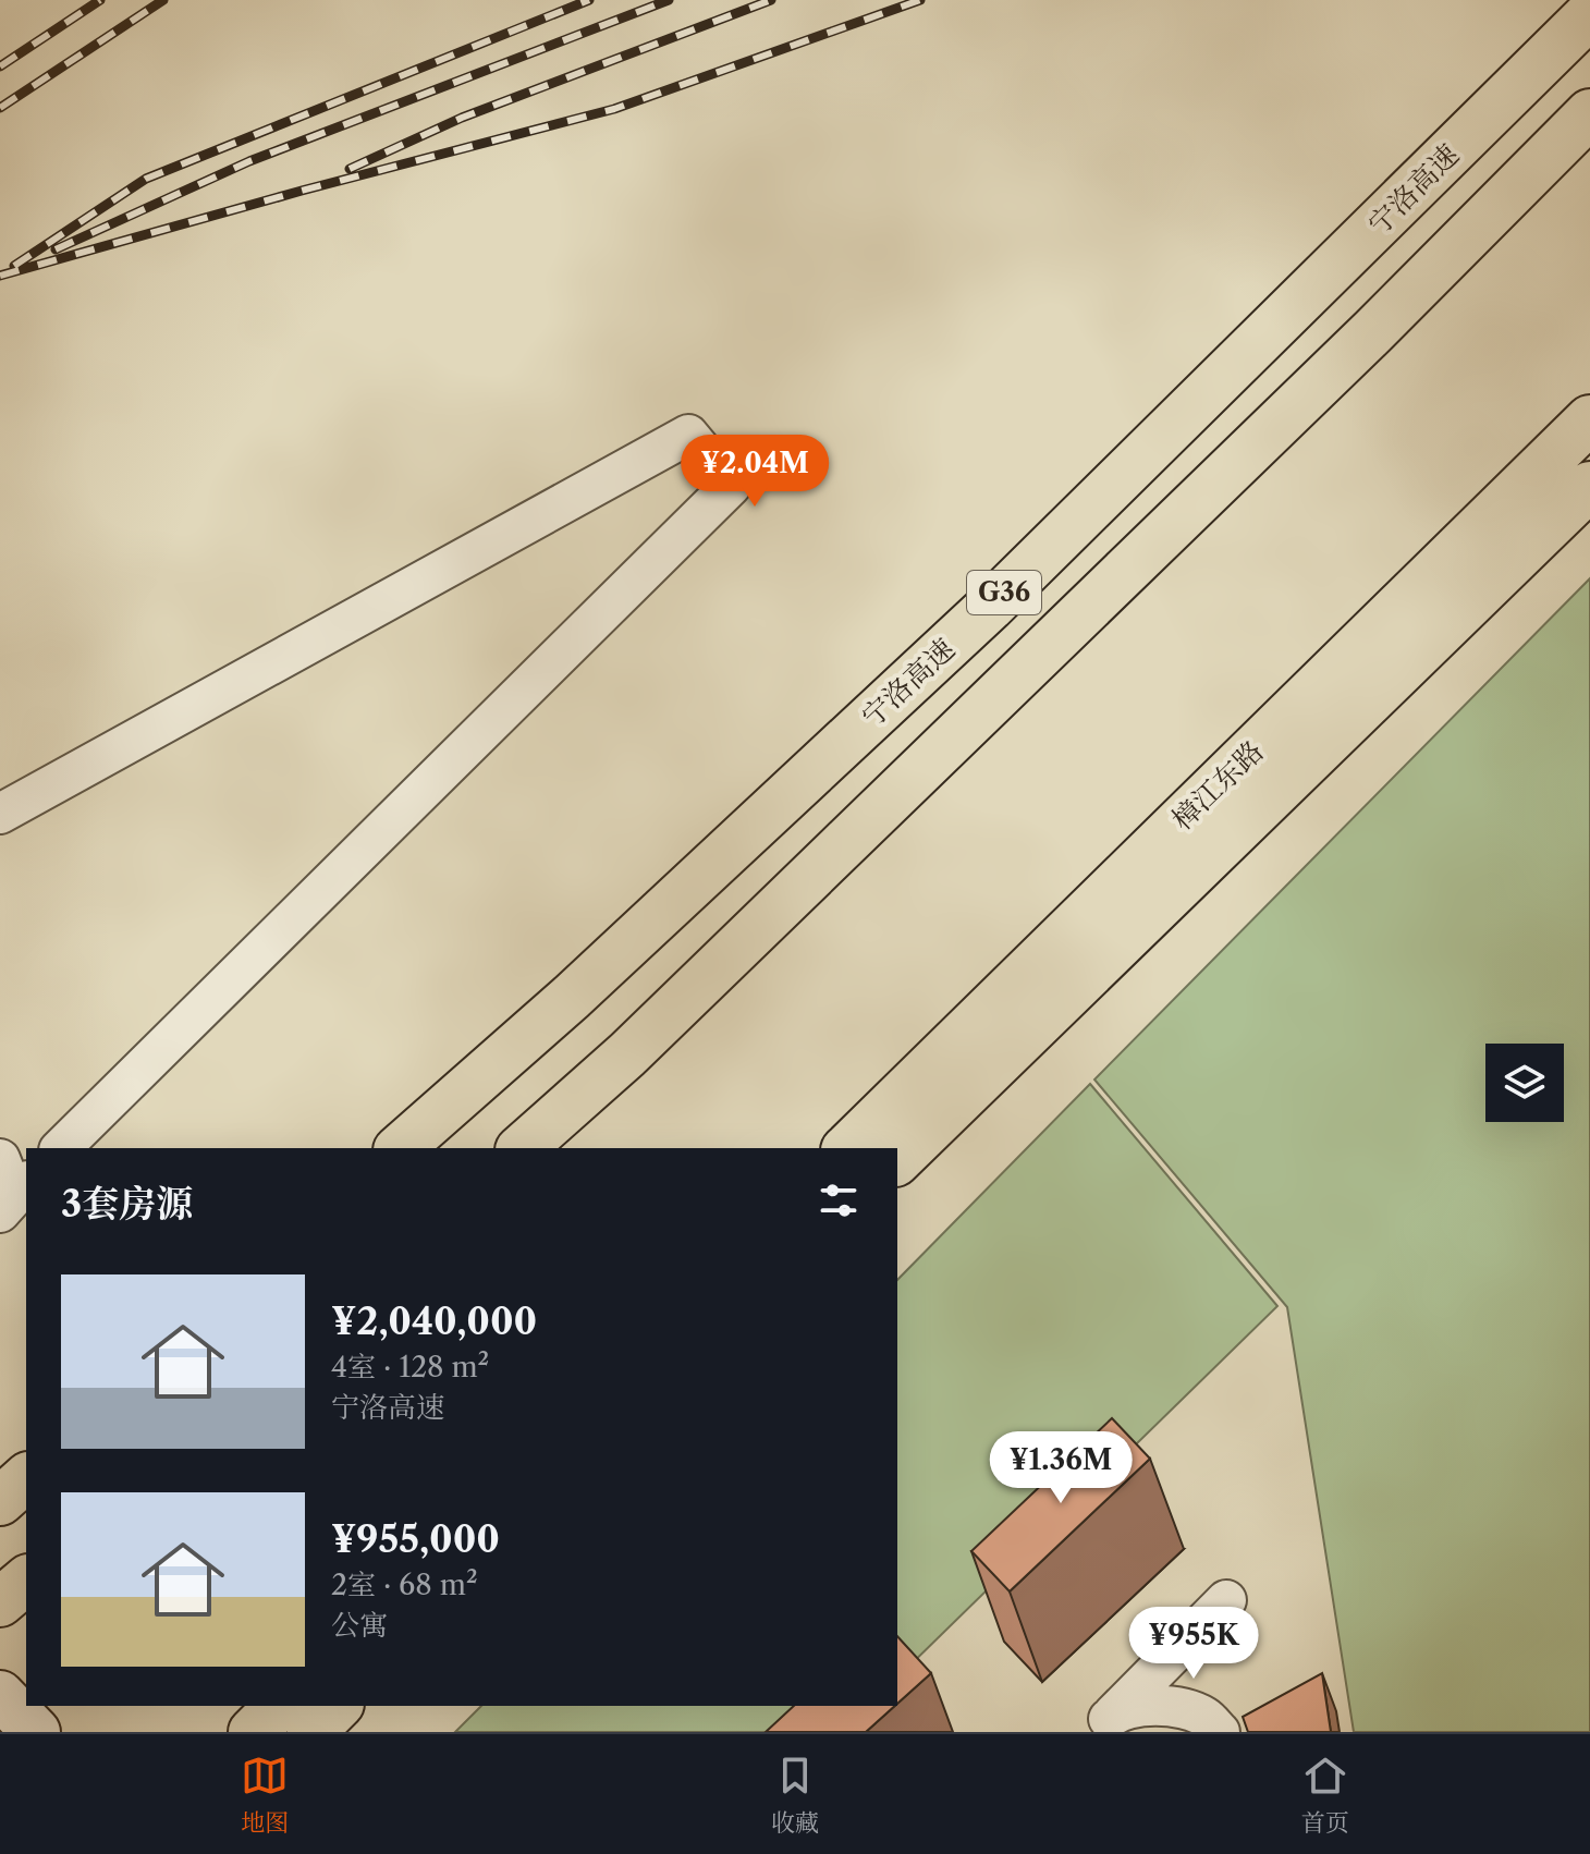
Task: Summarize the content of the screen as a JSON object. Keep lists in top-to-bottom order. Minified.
{"streets":{"main road":["宁洛高速","G36","樟江东路"]},"page":{"price":["¥2.04M","¥1.36M","¥955K"],"heading":"3套房源","list":[{"name":"¥2,040,000","note":"4室 · 128 m² · 宁洛高速"},{"name":"¥955,000","note":"2室 · 68 m² · 公寓"}],"tabs":["地图","收藏","首页"]}}
